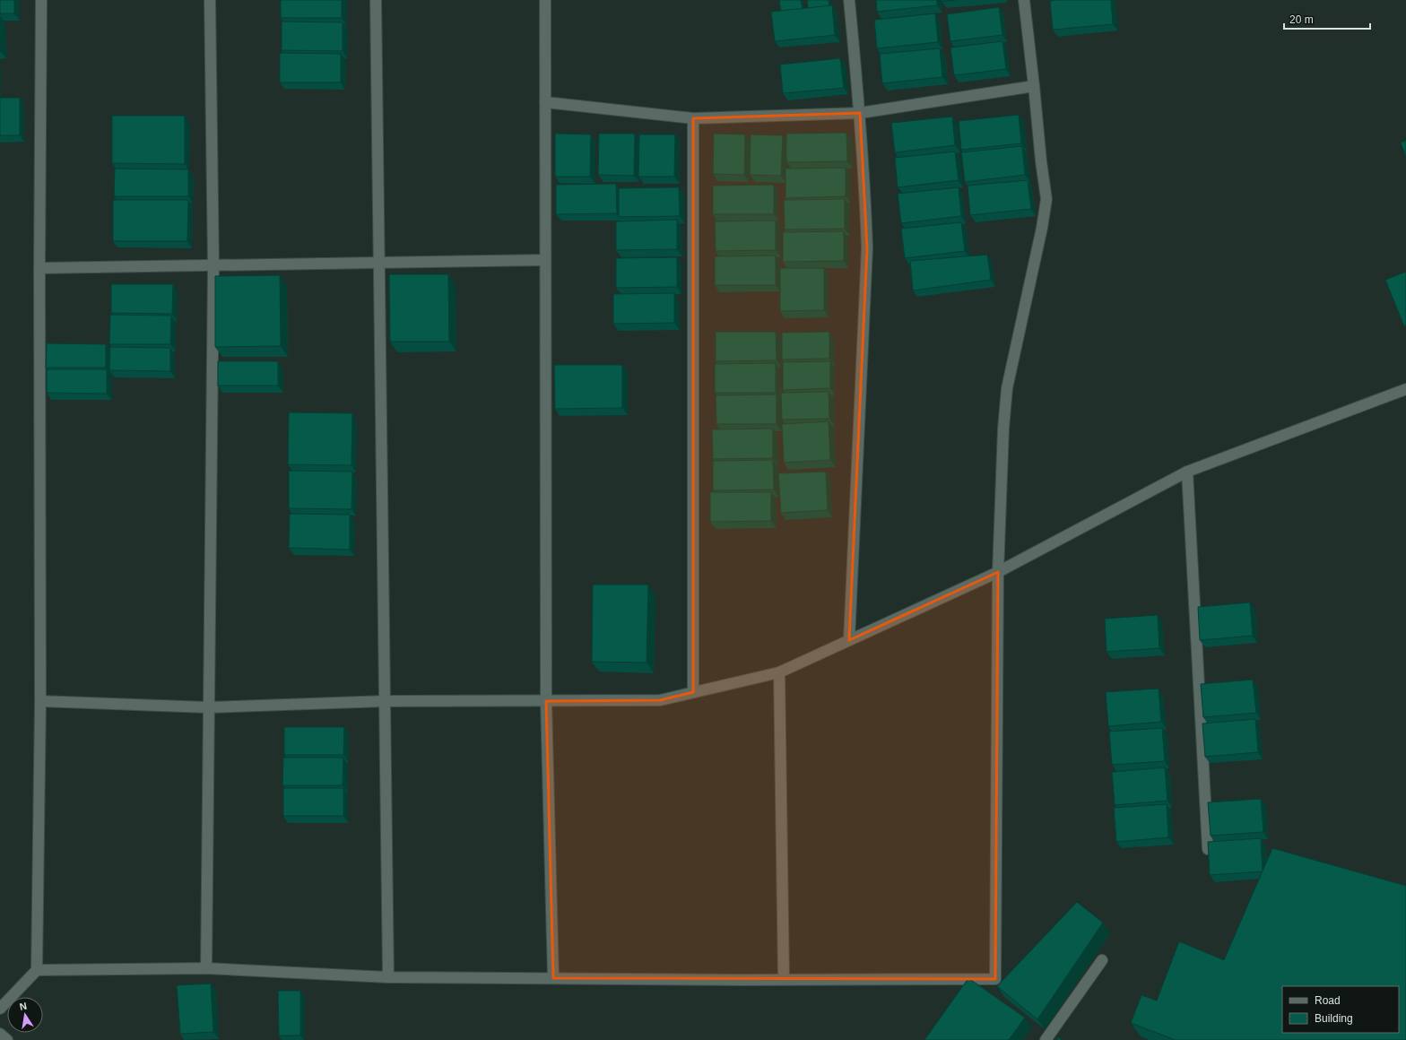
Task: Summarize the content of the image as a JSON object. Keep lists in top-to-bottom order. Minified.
{"legend":["Road","Building"],"scale_bar":"20 m","north":"top"}
